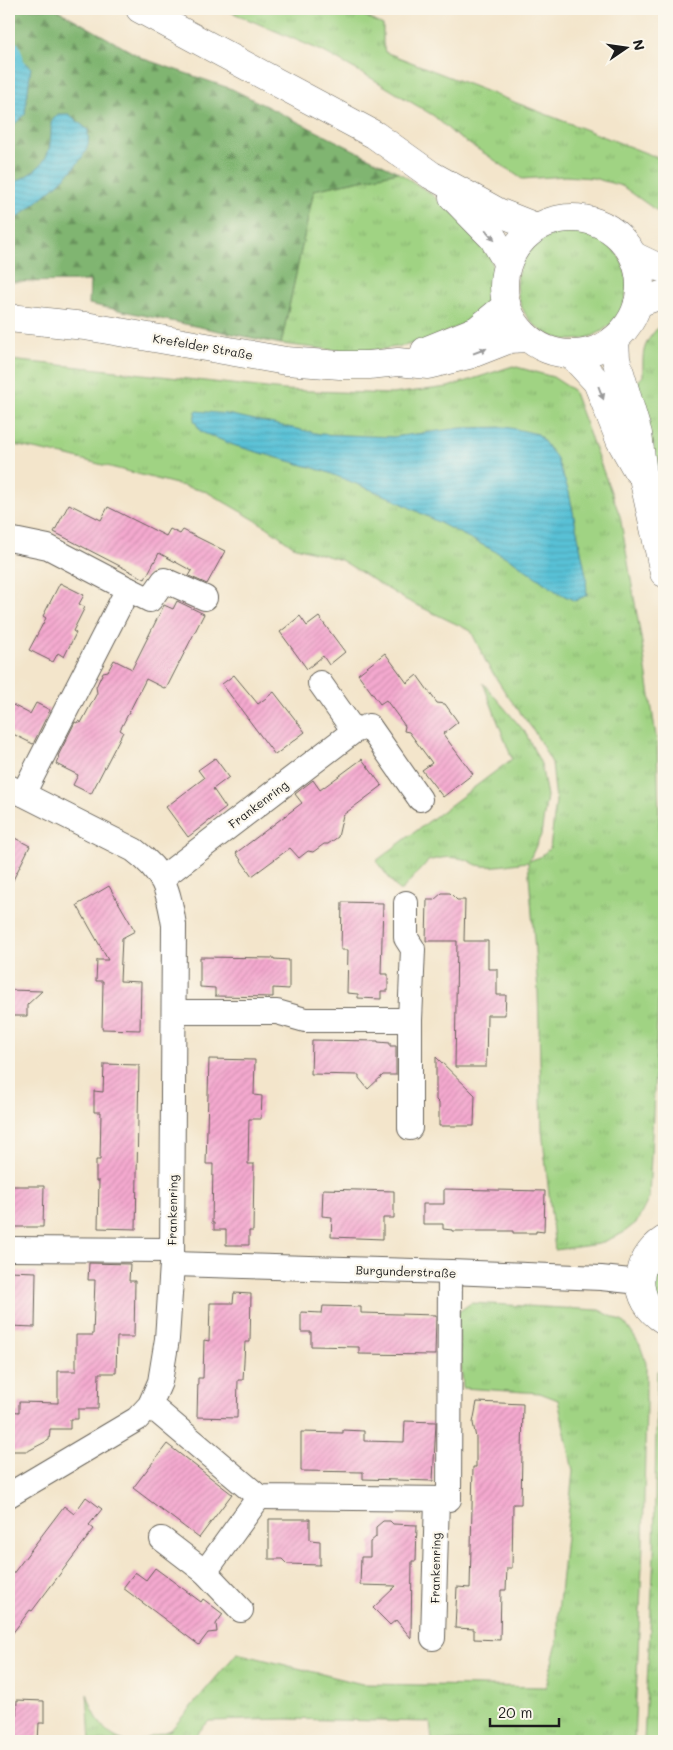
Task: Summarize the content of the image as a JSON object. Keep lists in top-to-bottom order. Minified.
{"streets":{"main road":["Krefelder Straße"],"street":["Frankenring","Burgunderstraße"]},"crossings":[["Frankenring","Burgunderstraße"]],"scale_bar":"20 m","north":"right"}
